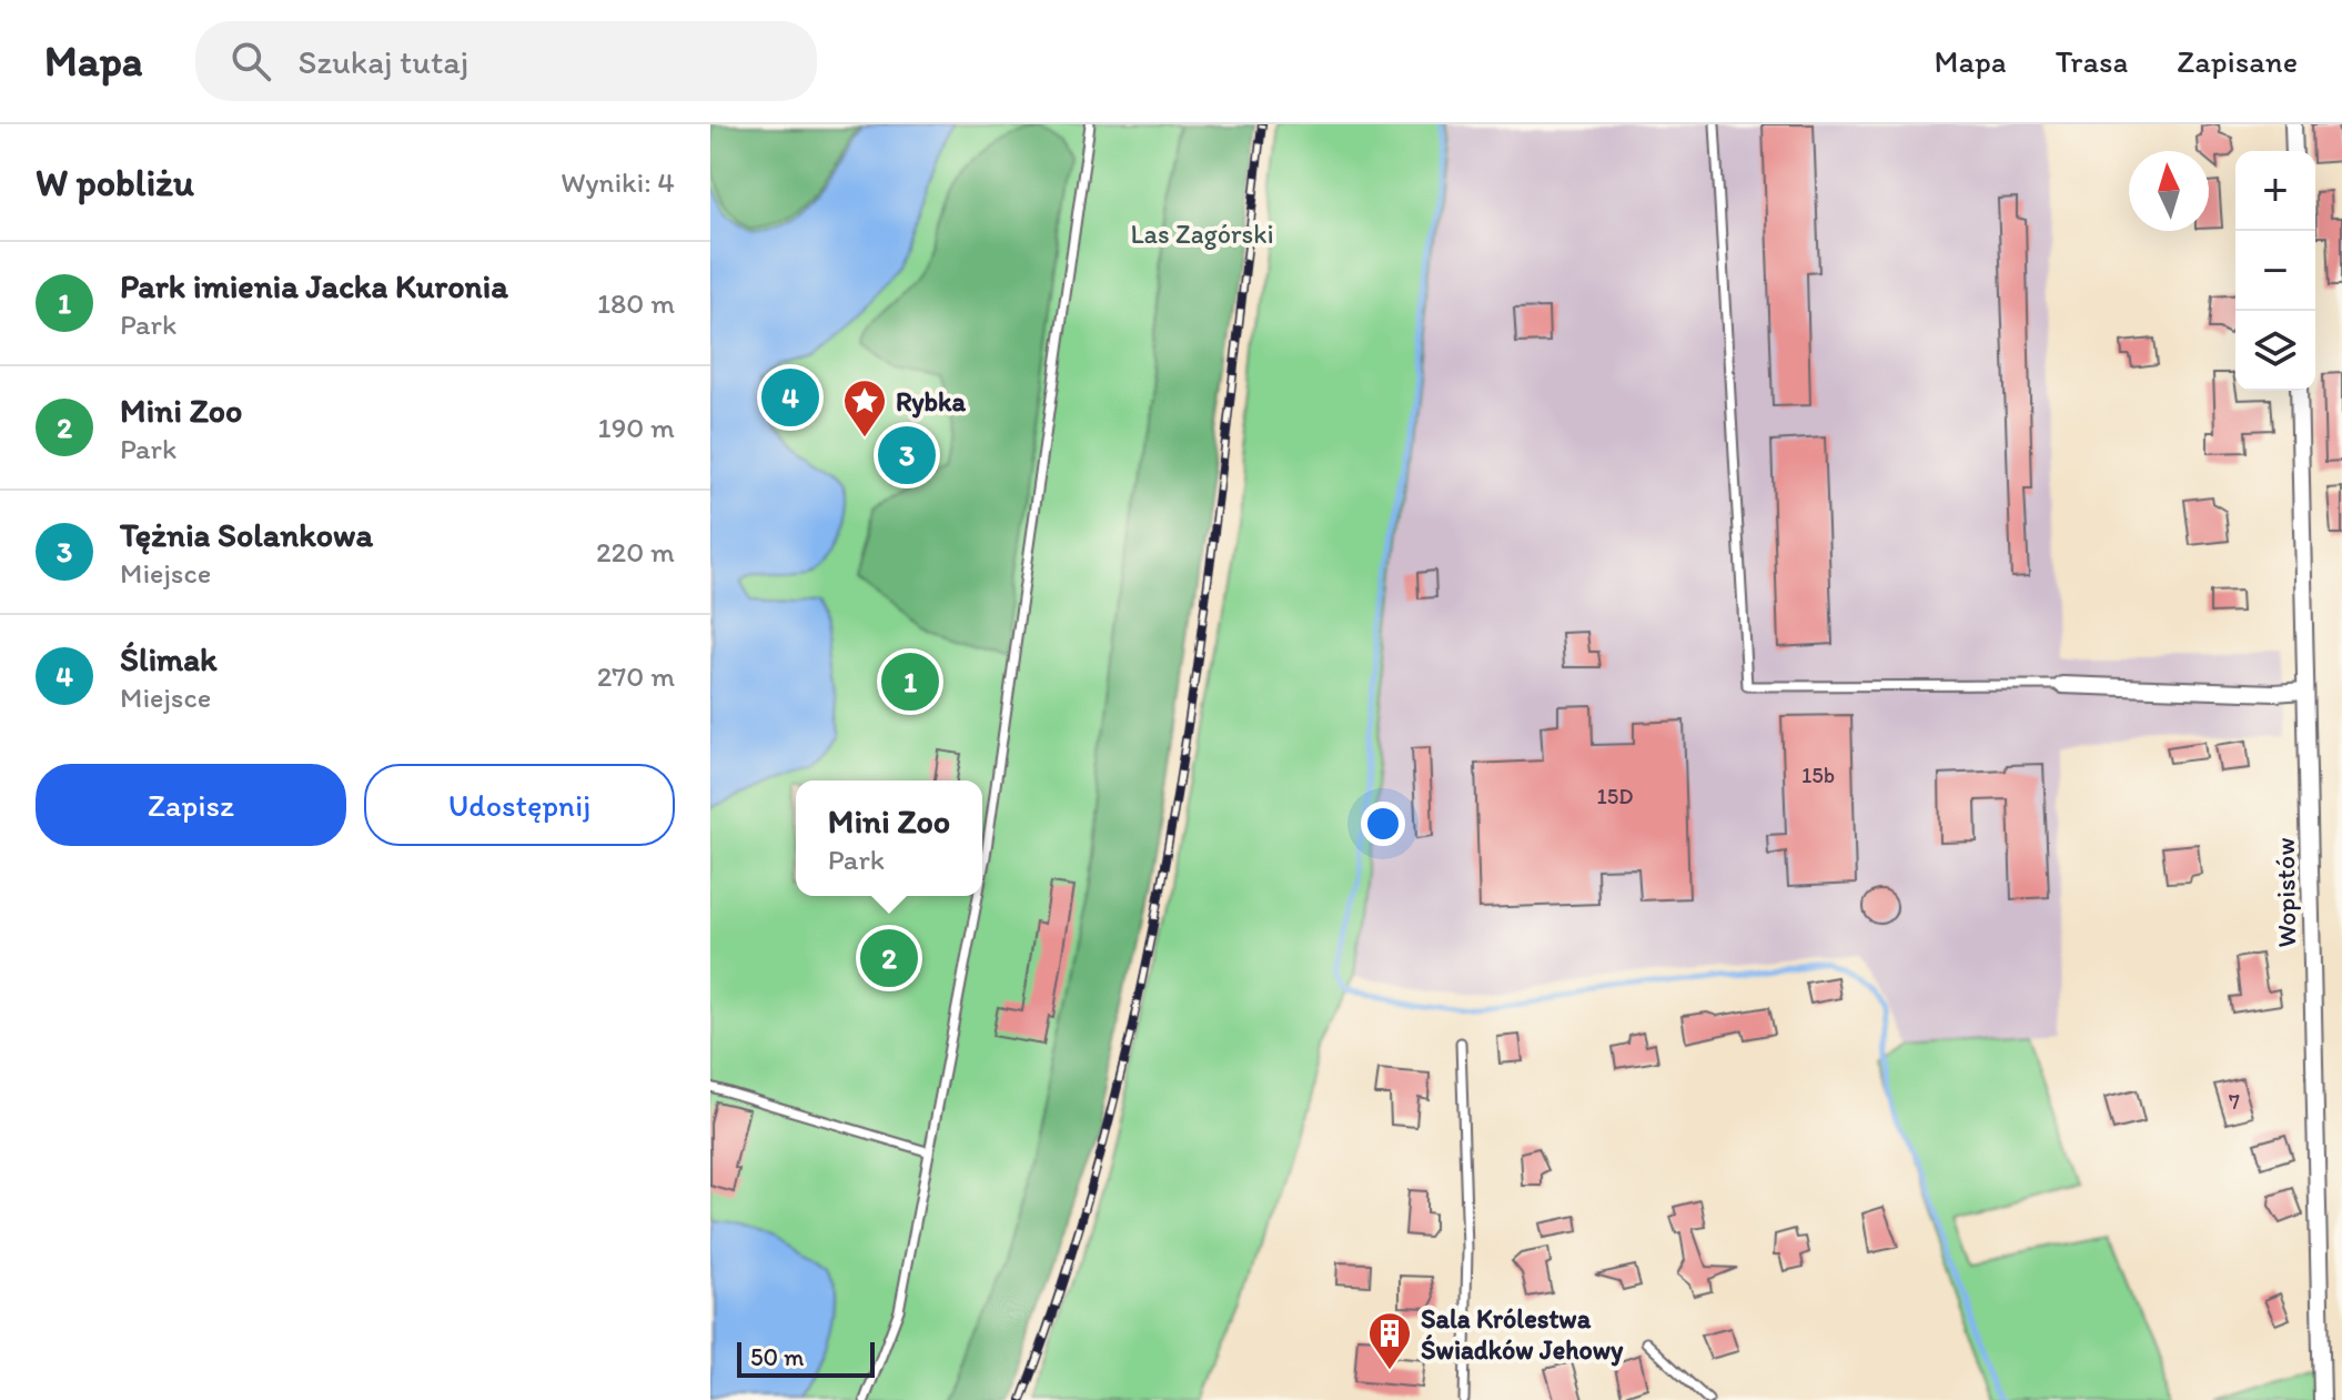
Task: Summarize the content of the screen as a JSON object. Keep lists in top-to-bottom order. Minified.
{"streets":{"street":["Wopistów"]},"parks":["Las Zagórski"],"places":{"place":["Rybka"],"building":["Sala Królestwa Świadków Jehowy"]},"house_numbers":["15b","15D","7"],"scale_bar":"50 m","north":"top","page":{"header":"Mapa","search":"Szukaj tutaj","nav":["Mapa","Trasa","Zapisane"],"heading":["W pobliżu","Wyniki: 4"],"map_buttons":["+","−"],"list":[{"mark":"1","name":"Park imienia Jacka Kuronia","note":"Park","value":"180 m"},{"mark":"2","name":"Mini Zoo","note":"Park","value":"190 m"},{"mark":"3","name":"Tężnia Solankowa","note":"Miejsce","value":"220 m"},{"mark":"4","name":"Ślimak","note":"Miejsce","value":"270 m"}],"pins":["4","3","1","2"],"buttons":["Zapisz","Udostępnij"],"popup":["Mini Zoo","Park"],"scale":"50 m"}}
